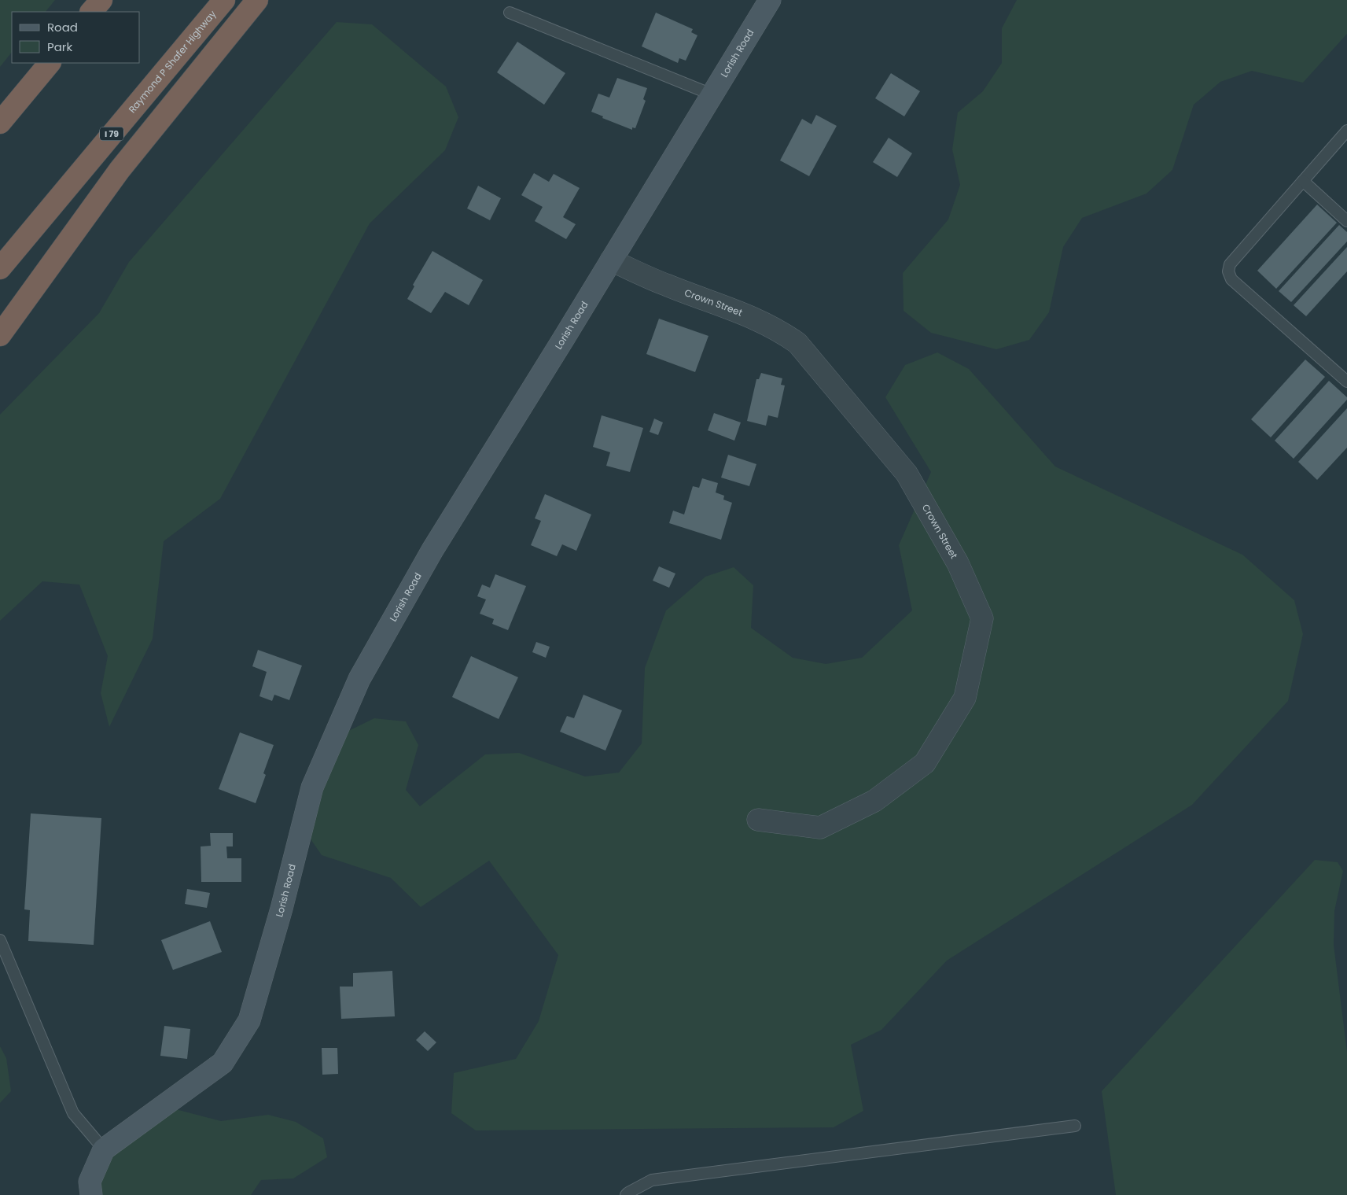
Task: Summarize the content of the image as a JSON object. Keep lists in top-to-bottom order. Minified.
{"streets":{"highway":["Raymond P Shafer Highway","I 79"],"street":["Lorish Road","Crown Street"]},"crossings":[["Lorish Road","Crown Street"]],"legend":["Road","Park"]}
